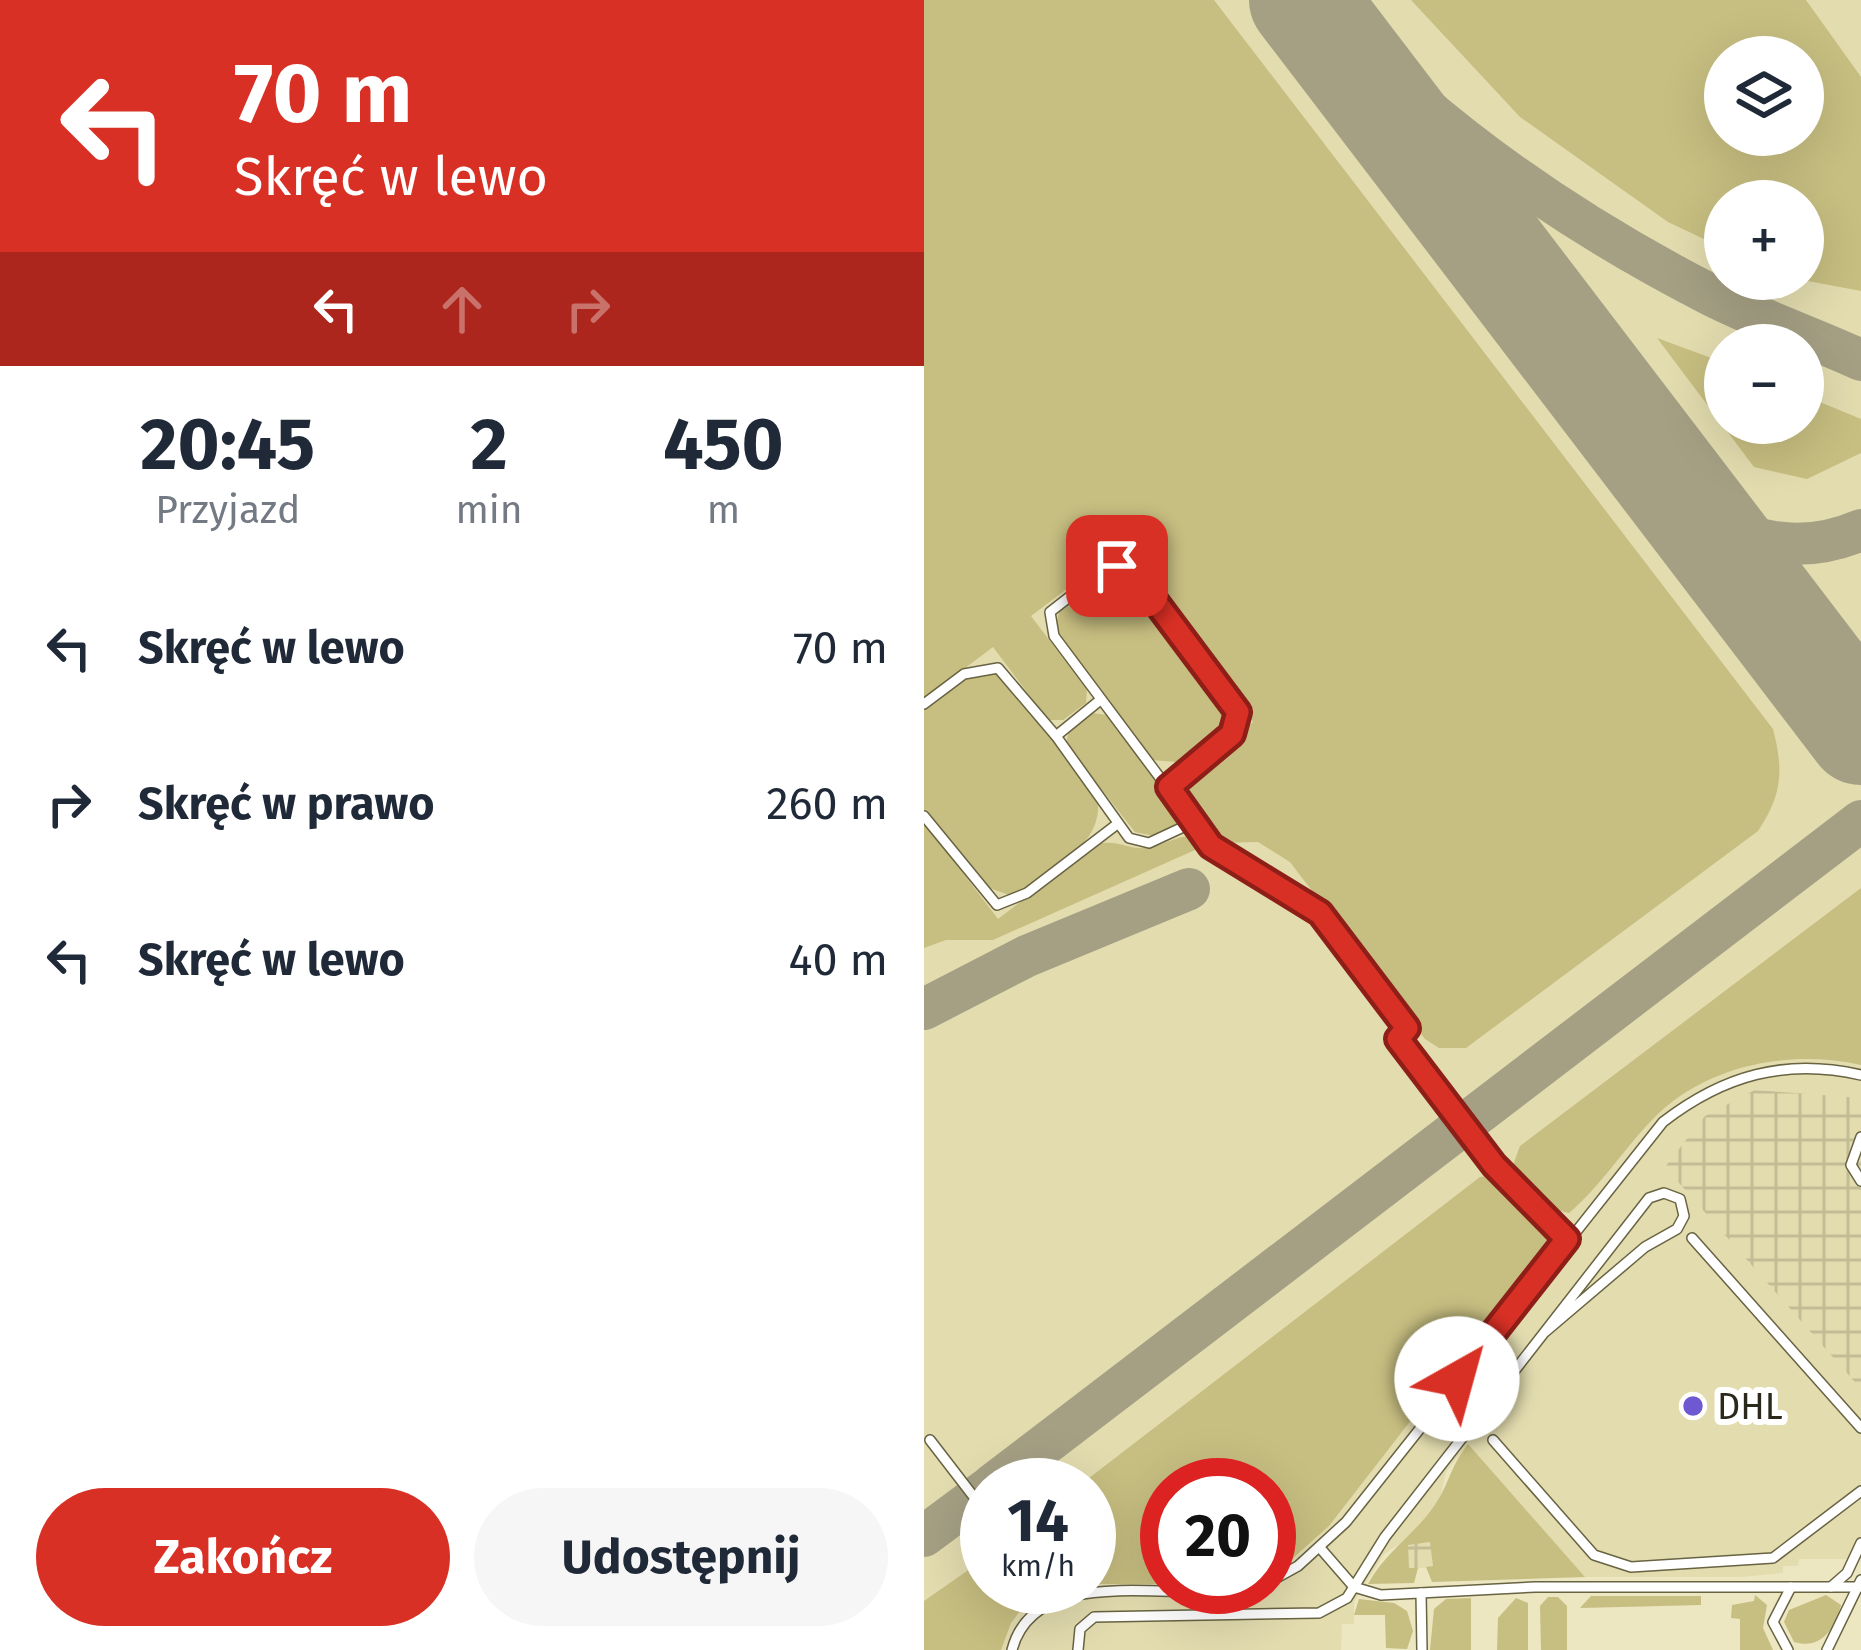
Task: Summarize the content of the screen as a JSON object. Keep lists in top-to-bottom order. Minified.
{"places":["DHL"],"page":{"turn":["70 m","Skręć w lewo"],"map_buttons":["+","−"],"eta":["20:45","Przyjazd","2","min","450","m"],"list":[{"name":"Skręć w lewo","value":"70 m"},{"name":"Skręć w prawo","value":"260 m"},{"name":"Skręć w lewo","value":"40 m"}],"speed":"14 km/h","limit":"20","buttons":["Zakończ","Udostępnij"]}}
